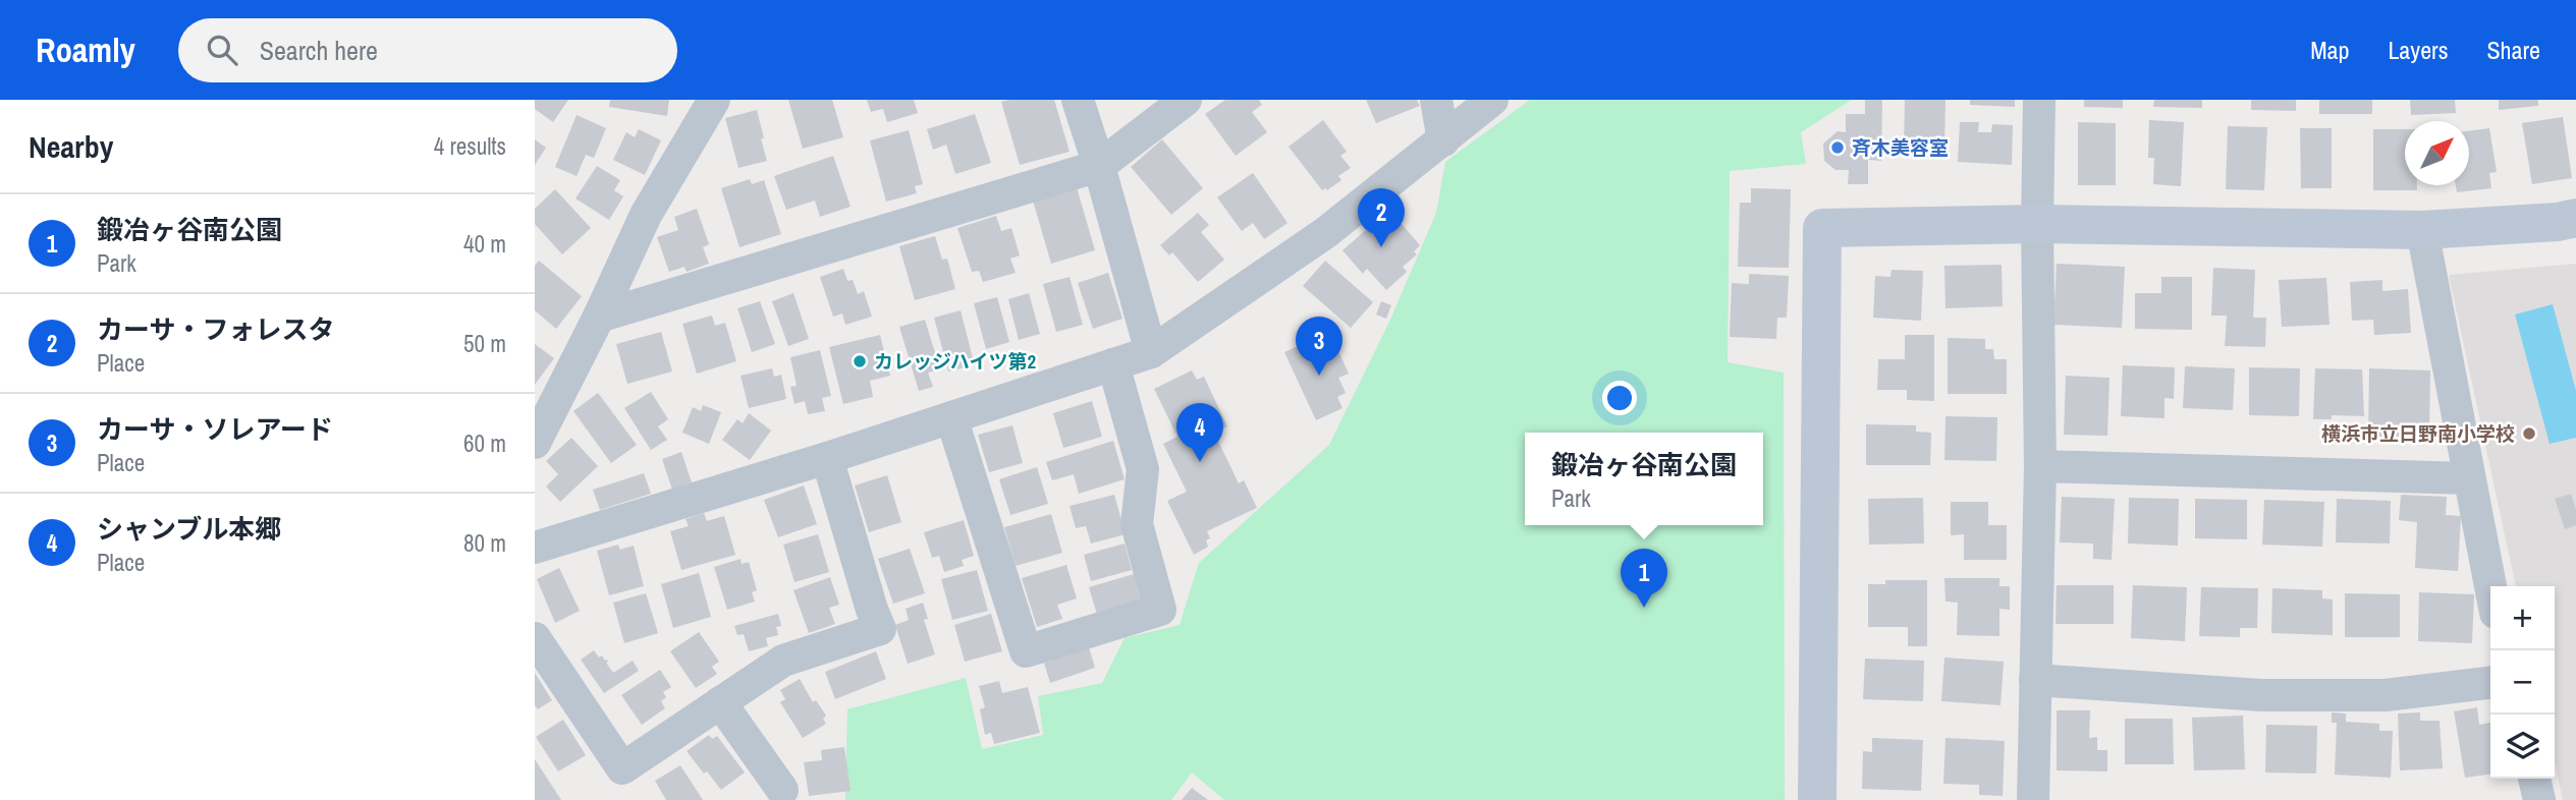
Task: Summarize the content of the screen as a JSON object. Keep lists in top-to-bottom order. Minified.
{"places":["斉木美容室","カレッジハイツ第2","横浜市立日野南小学校"],"north":"top right","page":{"header":"Roamly","search":"Search here","nav":["Map","Layers","Share"],"heading":["Nearby","4 results"],"pins":["2","3","4","1"],"list":[{"mark":"1","name":"鍛冶ヶ谷南公園","note":"Park","value":"40 m"},{"mark":"2","name":"カーサ・フォレスタ","note":"Place","value":"50 m"},{"mark":"3","name":"カーサ・ソレアード","note":"Place","value":"60 m"},{"mark":"4","name":"シャンブル本郷","note":"Place","value":"80 m"}],"popup":["鍛冶ヶ谷南公園","Park"],"map_buttons":["+","−"]}}
